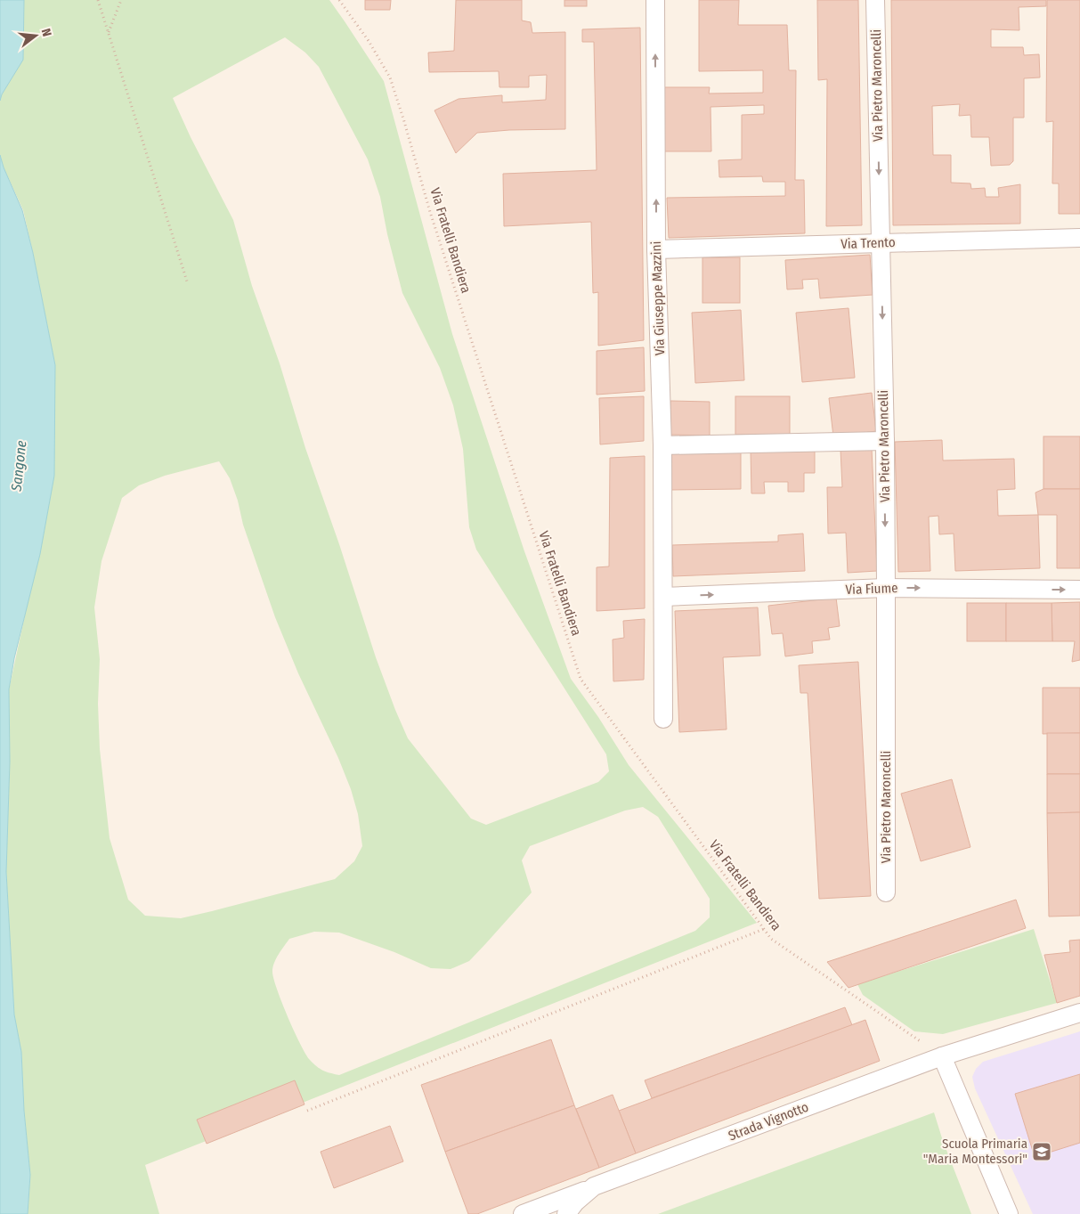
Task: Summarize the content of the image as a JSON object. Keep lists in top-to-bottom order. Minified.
{"streets":{"street":["Via Pietro Maroncelli","Via Trento","Via Giuseppe Mazzini","Via Fiume","Strada Vignotto"],"path":["Via Fratelli Bandiera"]},"crossings":[["Via Pietro Maroncelli","Via Trento"],["Via Pietro Maroncelli","Via Fiume"],["Via Fratelli Bandiera","Strada Vignotto"],["Via Trento","Via Giuseppe Mazzini"],["Via Giuseppe Mazzini","Via Fiume"]],"one_way":["Via Pietro Maroncelli"],"water":["Sangone"],"places":{"school or university":["Scuola Primaria \"Maria Montessori\""]},"north":"right"}
